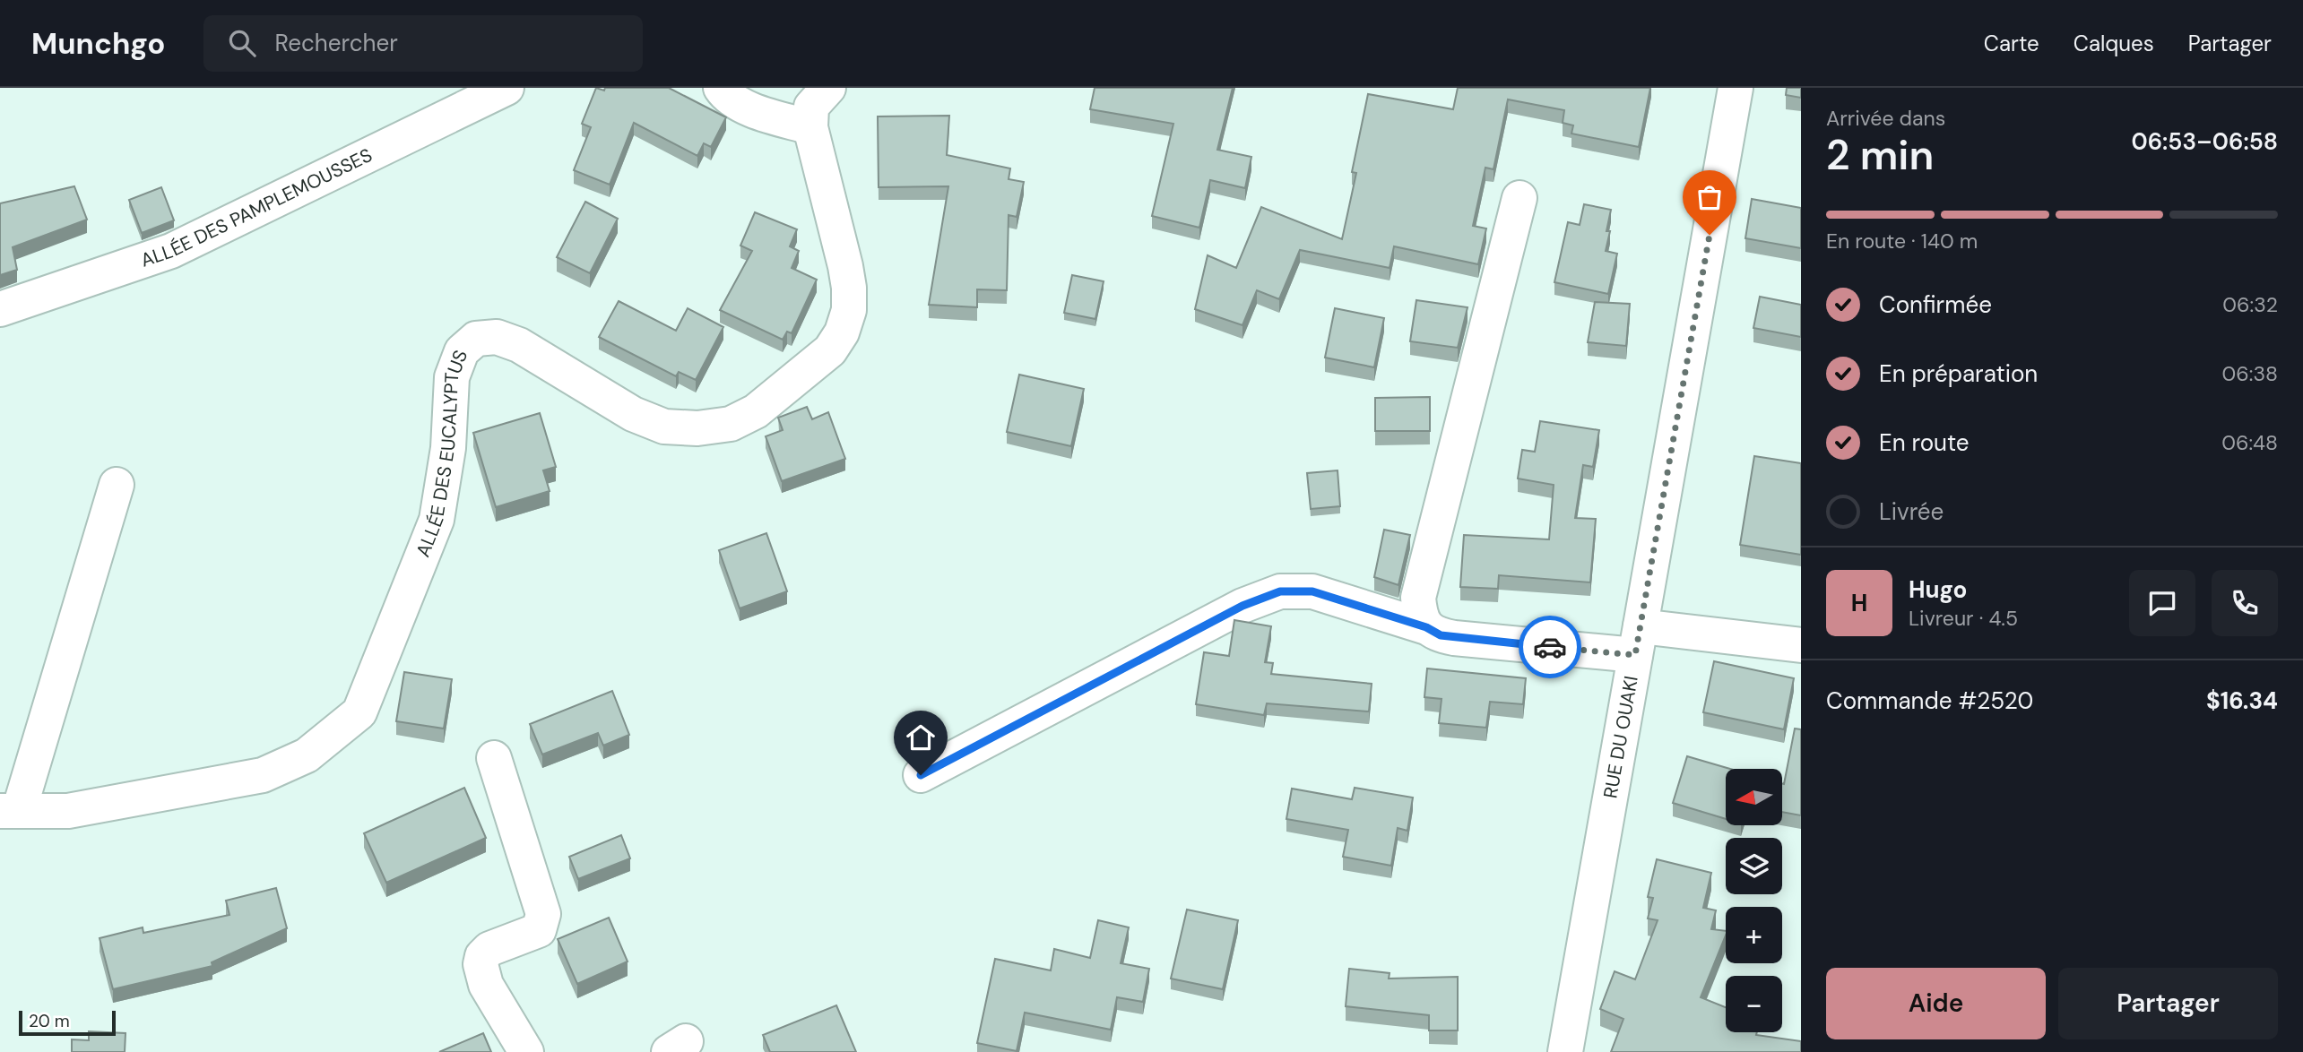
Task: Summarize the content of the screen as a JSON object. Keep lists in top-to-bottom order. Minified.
{"streets":{"street":["ALLÉE DES PAMPLEMOUSSES","ALLÉE DES EUCALYPTUS","RUE DU OUAKI"]},"scale_bar":"20 m","north":"left","page":{"header":"Munchgo","search":"Rechercher","nav":["Carte","Calques","Partager"],"heading":["2 min","Arrivée dans","06:53–06:58"],"panel":["Hugo","Livreur · 4.5","Commande #2520","$16.34"],"bar":"En route · 140 m","list":[["Confirmée","06:32"],["En préparation","06:38"],["En route","06:48"],"Livrée"],"round":"H","map_buttons":["+","−"],"buttons":["Aide","Partager"],"scale":"20 m"}}
